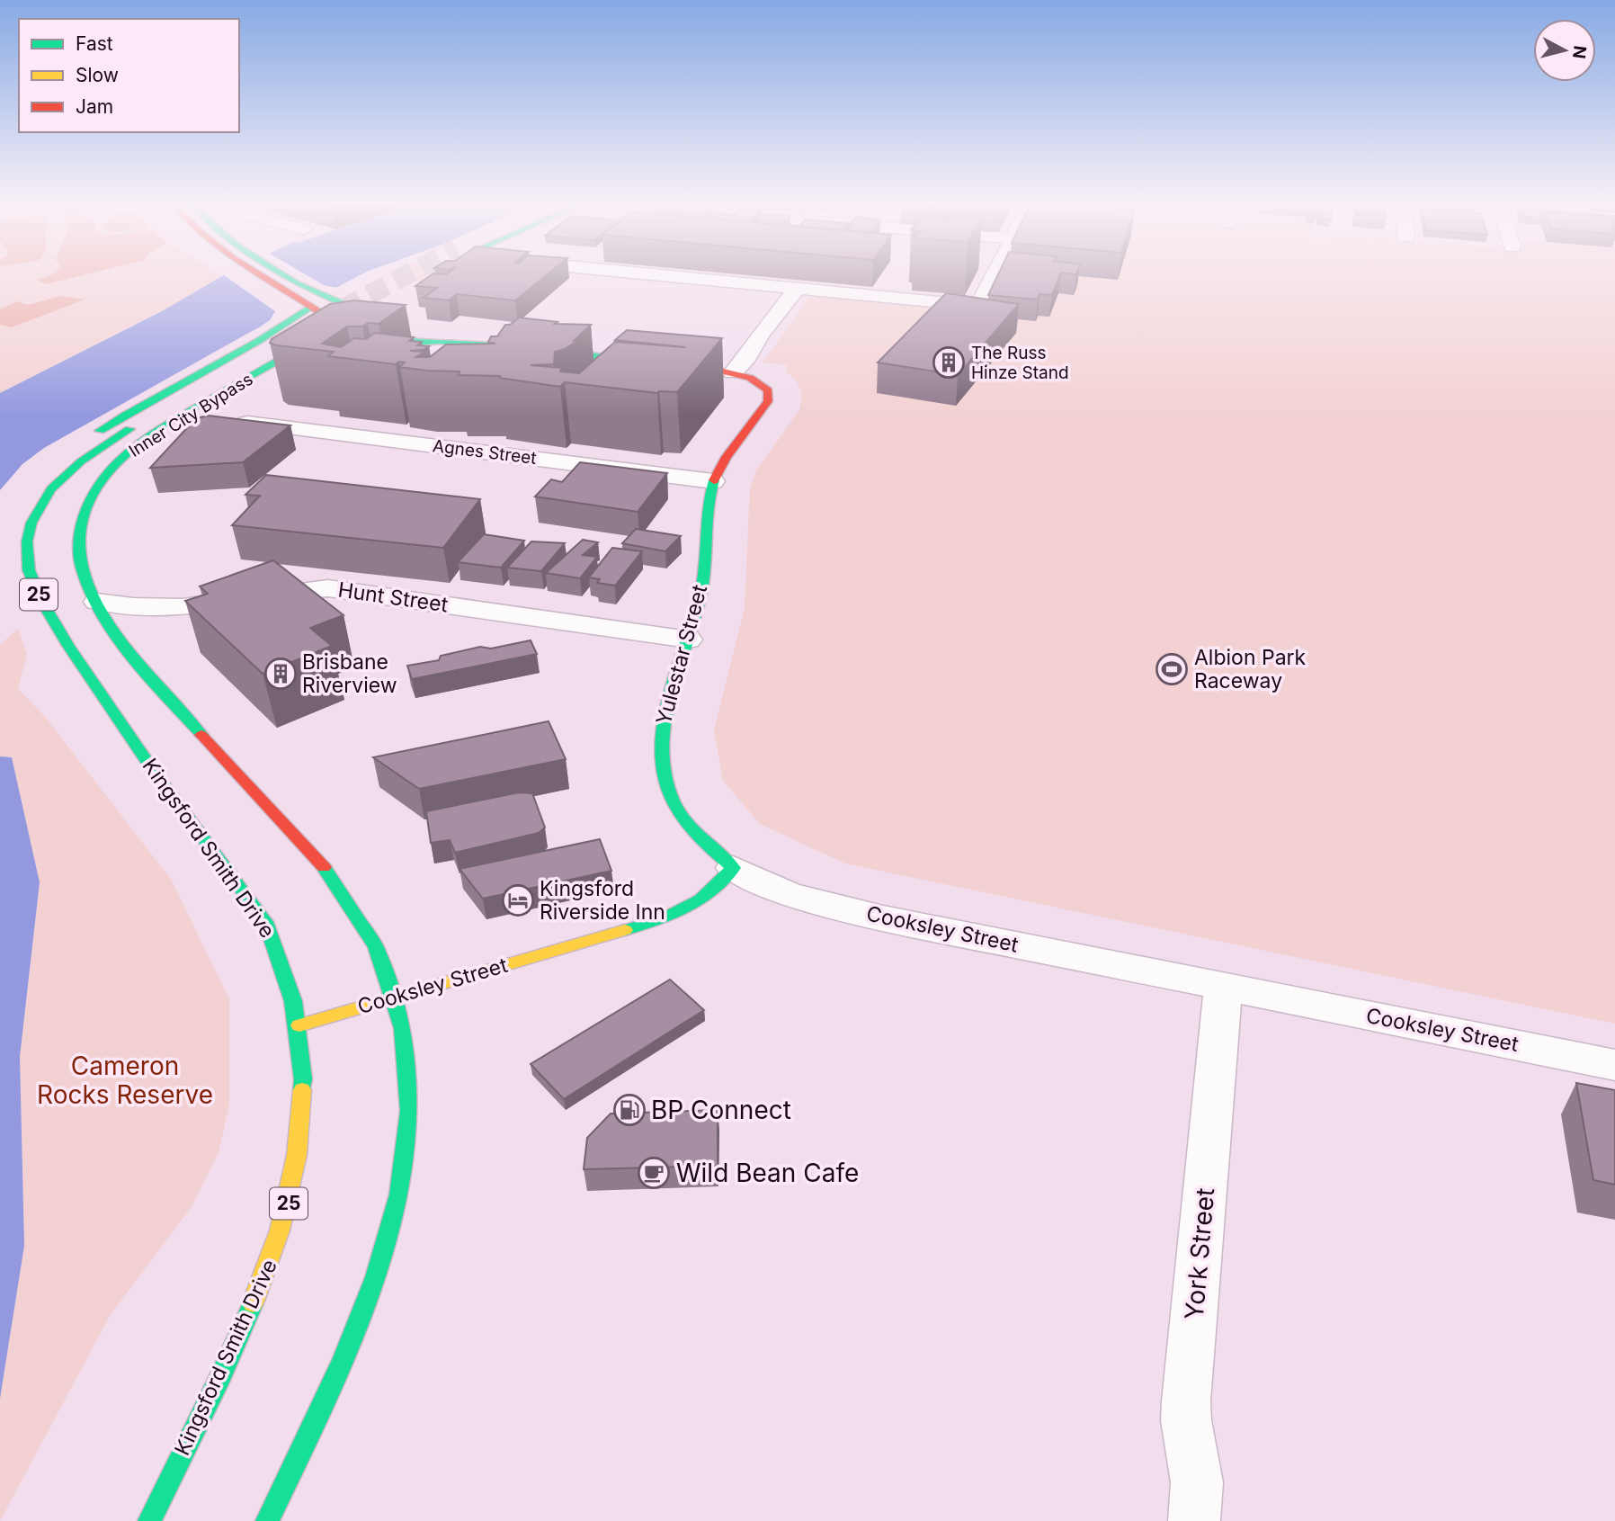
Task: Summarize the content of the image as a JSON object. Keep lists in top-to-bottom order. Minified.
{"streets":{"main road":["Inner City Bypass","25","Yulestar Street","Kingsford Smith Drive","Cooksley Street"],"street":["Agnes Street","Hunt Street","York Street"]},"crossings":[["Inner City Bypass","25"],["Inner City Bypass","Kingsford Smith Drive"],["Agnes Street","Yulestar Street"],["25","Hunt Street"],["25","Kingsford Smith Drive"],["25","Cooksley Street"],["Hunt Street","Yulestar Street"],["Yulestar Street","Cooksley Street"],["Kingsford Smith Drive","Cooksley Street"],["Cooksley Street","York Street"]],"parks":["Cameron Rocks Reserve"],"places":{"building":["The Russ Hinze Stand","Brisbane Riverview"],"sports":["Albion Park Raceway"],"hotel":["Kingsford Riverside Inn"],"fuel station":["BP Connect"],"cafe":["Wild Bean Cafe"]},"legend":["Fast","Slow","Jam"],"north":"right"}
